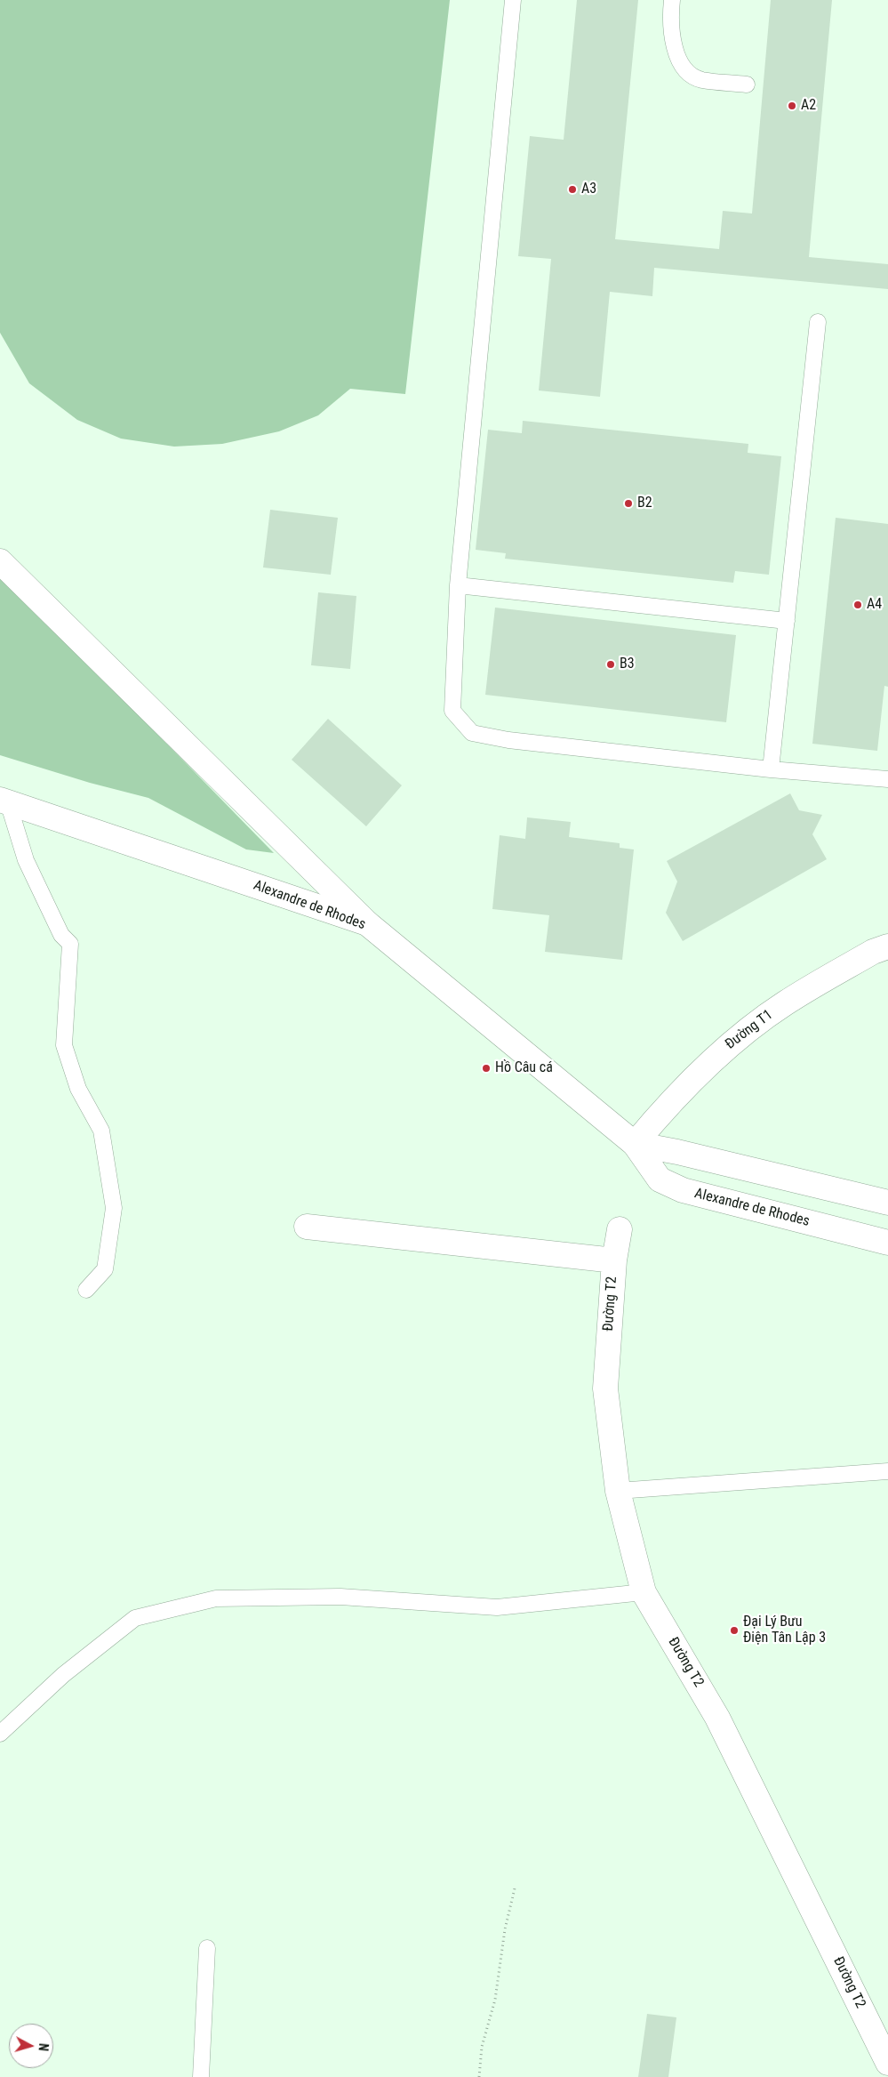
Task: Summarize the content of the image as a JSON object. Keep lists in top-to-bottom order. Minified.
{"streets":{"street":["Alexandre de Rhodes","Đường T1","Đường T2"]},"crossings":[["Alexandre de Rhodes","Đường T1"]],"places":["A2","A3","B2","A4","B3","Hồ Câu cá","Đại Lý Bưu Điện Tân Lập 3"],"north":"right"}
